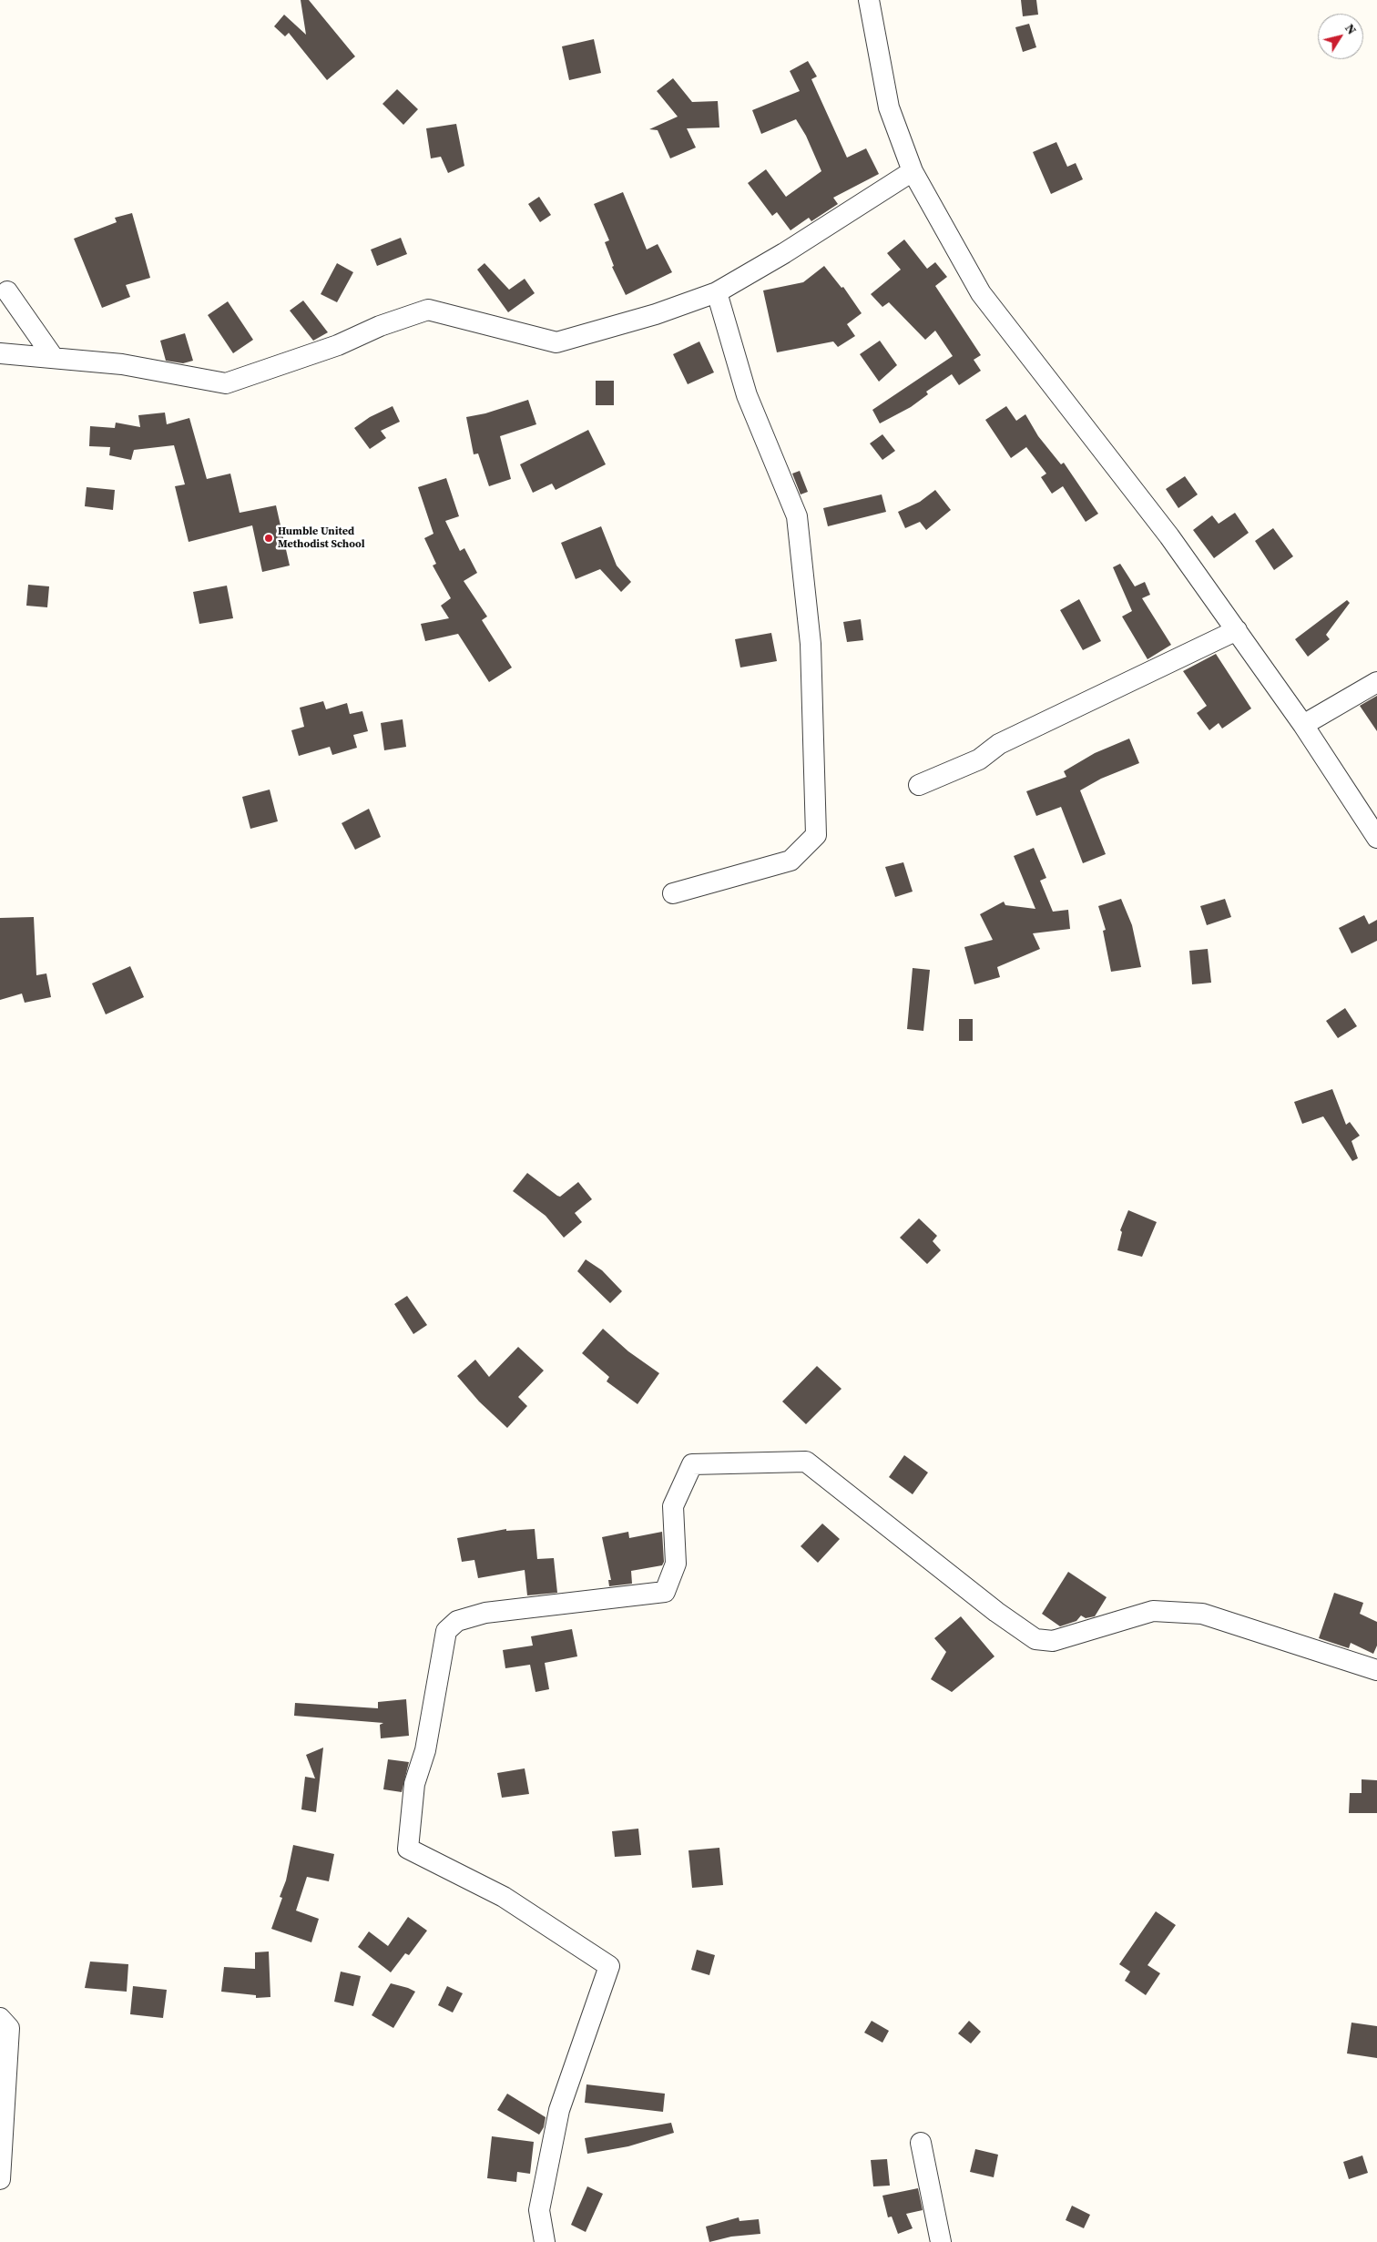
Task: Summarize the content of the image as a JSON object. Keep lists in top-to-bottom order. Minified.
{"places":["Humble United Methodist School"],"north":"top right"}
